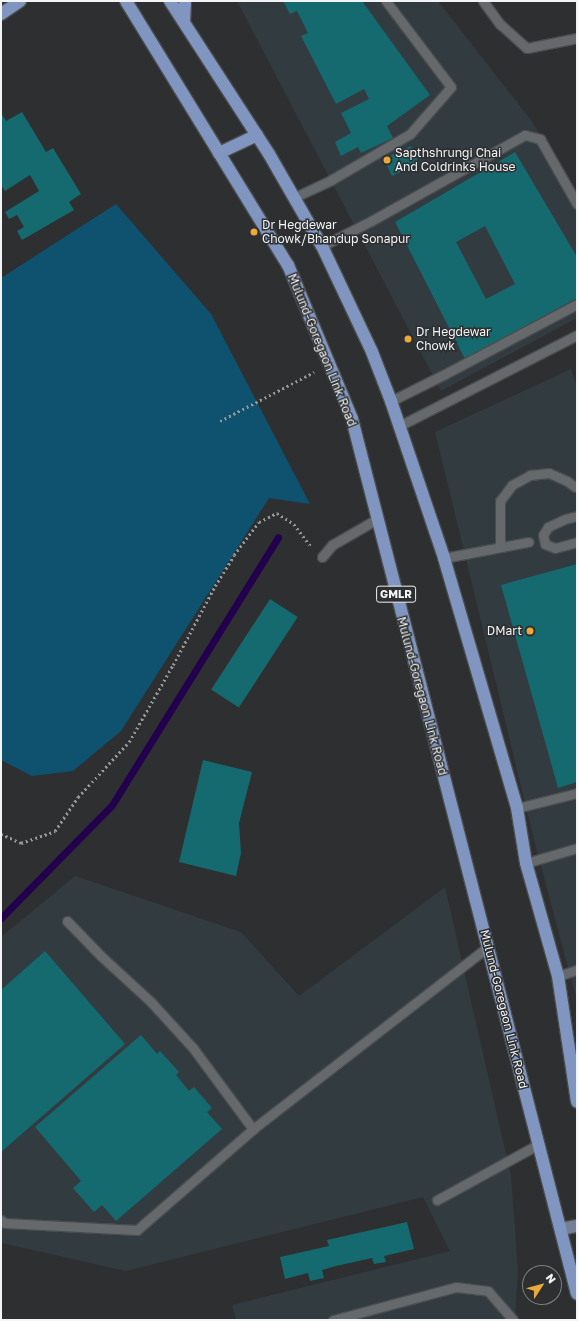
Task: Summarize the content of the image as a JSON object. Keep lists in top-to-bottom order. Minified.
{"streets":{"main road":["Mulund-Goregaon Link Road","GMLR"]},"places":["Sapthshrungi Chai And Coldrinks House","Dr Hegdewar Chowk/Bhandup Sonapur","Dr Hegdewar Chowk","DMart"],"north":"top right"}
